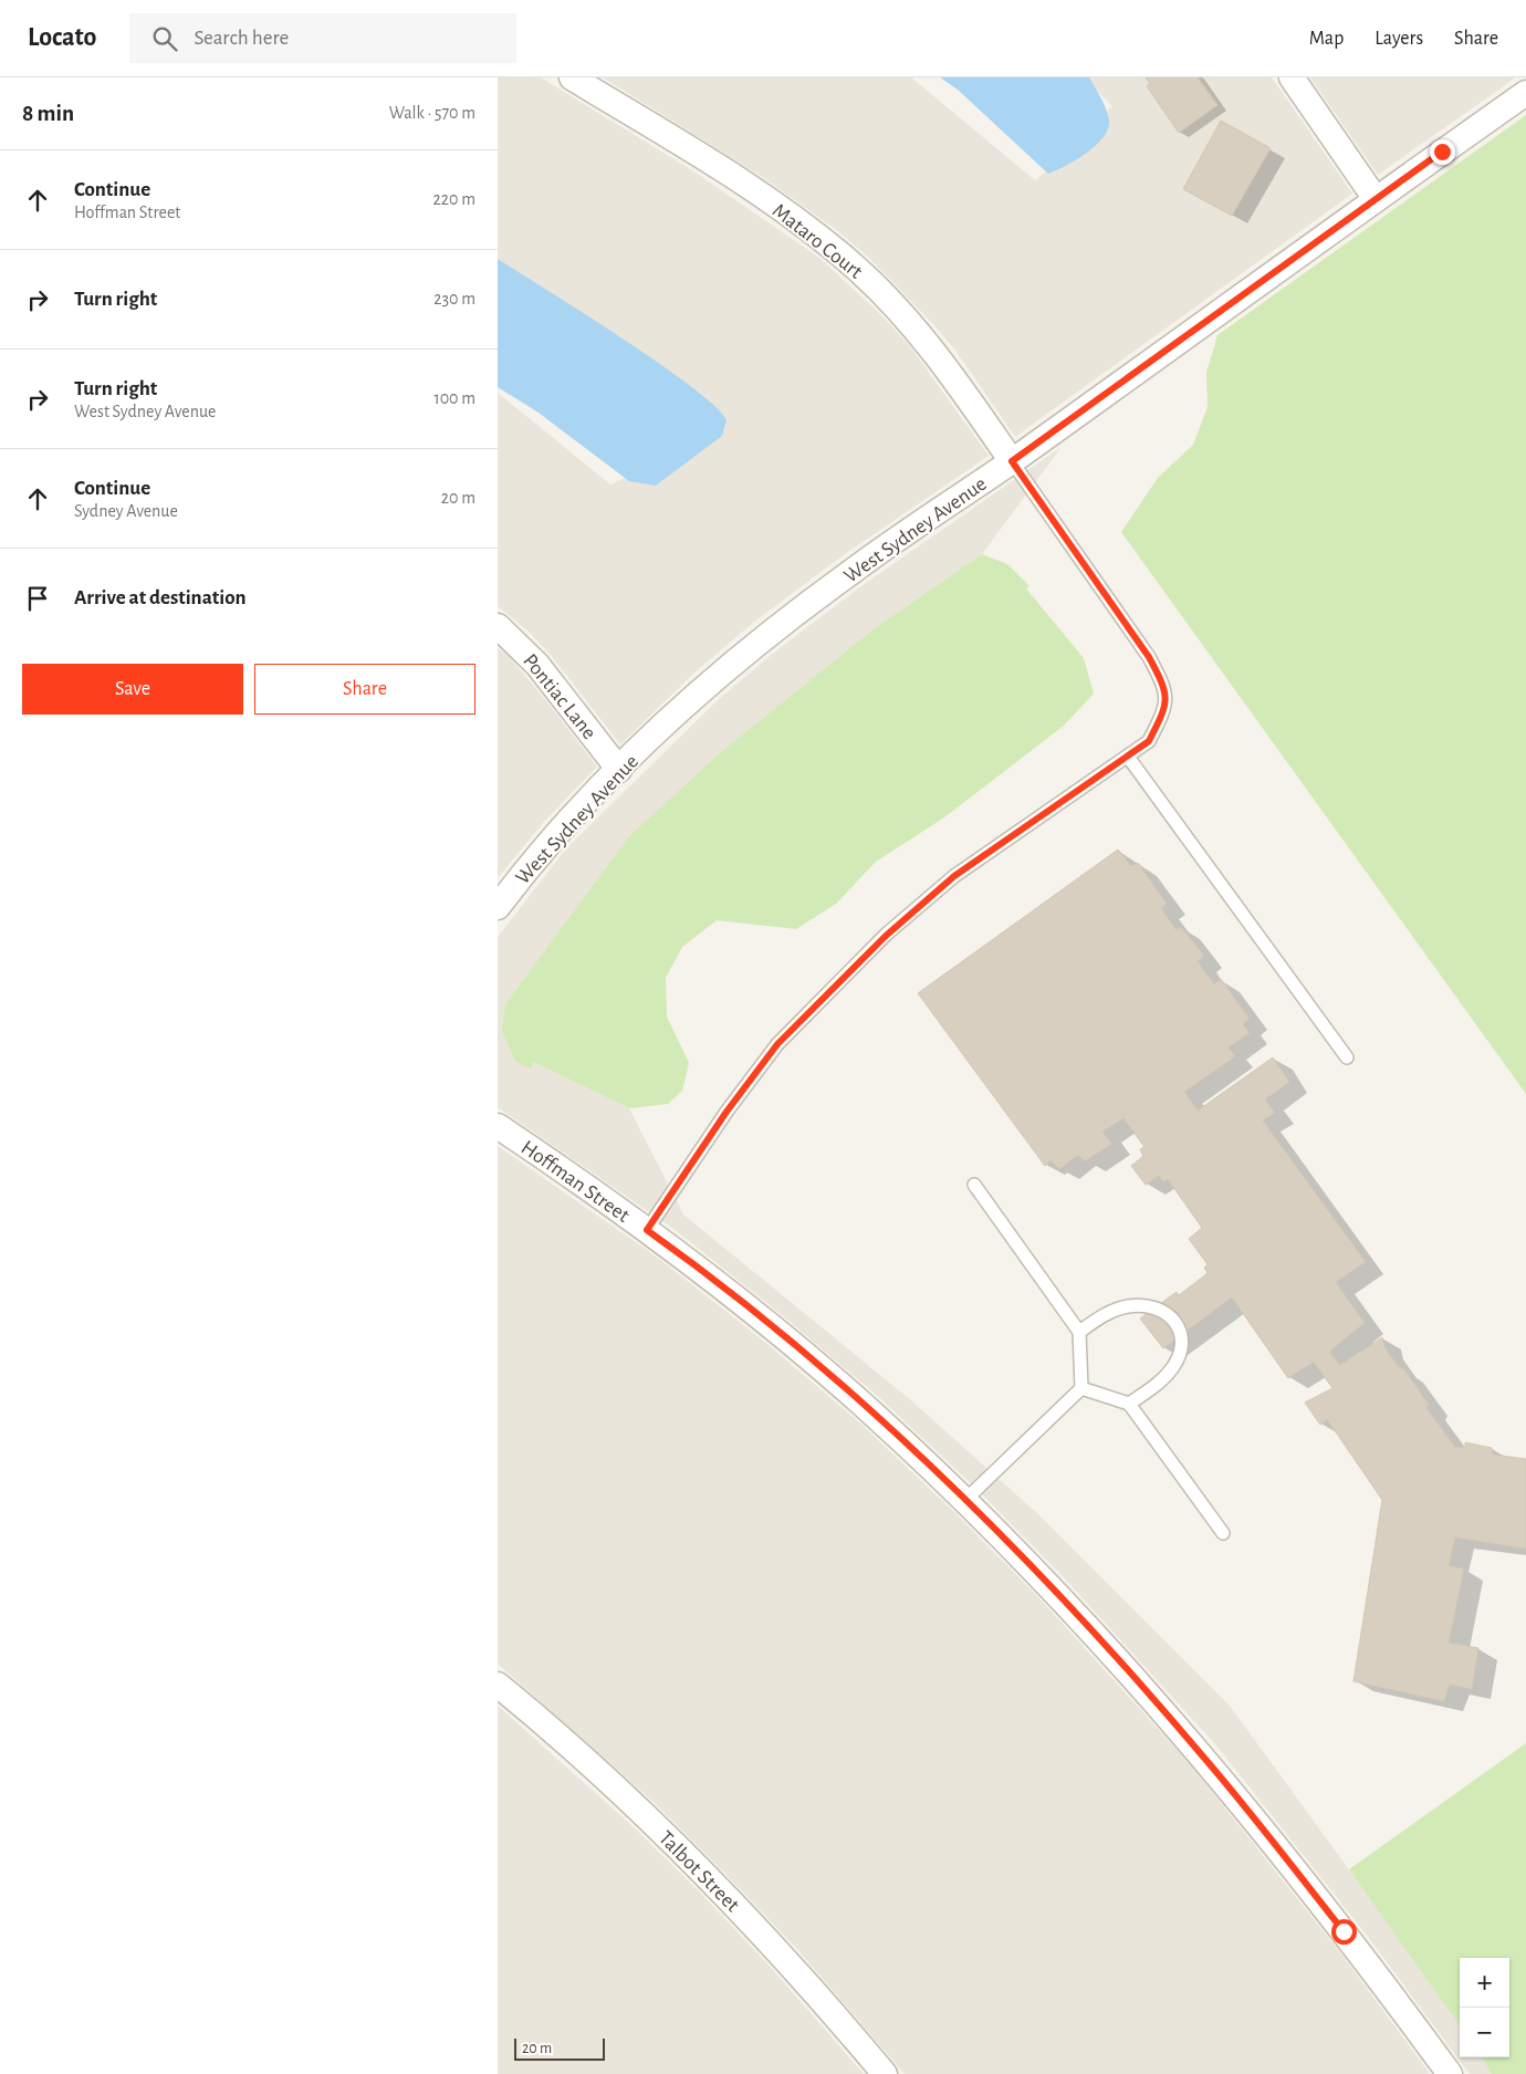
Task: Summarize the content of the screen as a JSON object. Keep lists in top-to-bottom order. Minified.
{"streets":{"street":["Mataro Court","West Sydney Avenue","Pontiac Lane","Hoffman Street","Talbot Street"]},"crossings":[["Mataro Court","West Sydney Avenue"],["West Sydney Avenue","Pontiac Lane"]],"scale_bar":"20 m","page":{"header":"Locato","search":"Search here","nav":["Map","Layers","Share"],"heading":["8 min","Walk · 570 m"],"list":[["Continue","Hoffman Street","220 m"],["Turn right","230 m"],["Turn right","West Sydney Avenue","100 m"],["Continue","Sydney Avenue","20 m"],"Arrive at destination"],"buttons":["Save","Share"],"map_buttons":["+","−"],"scale":"20 m"}}
